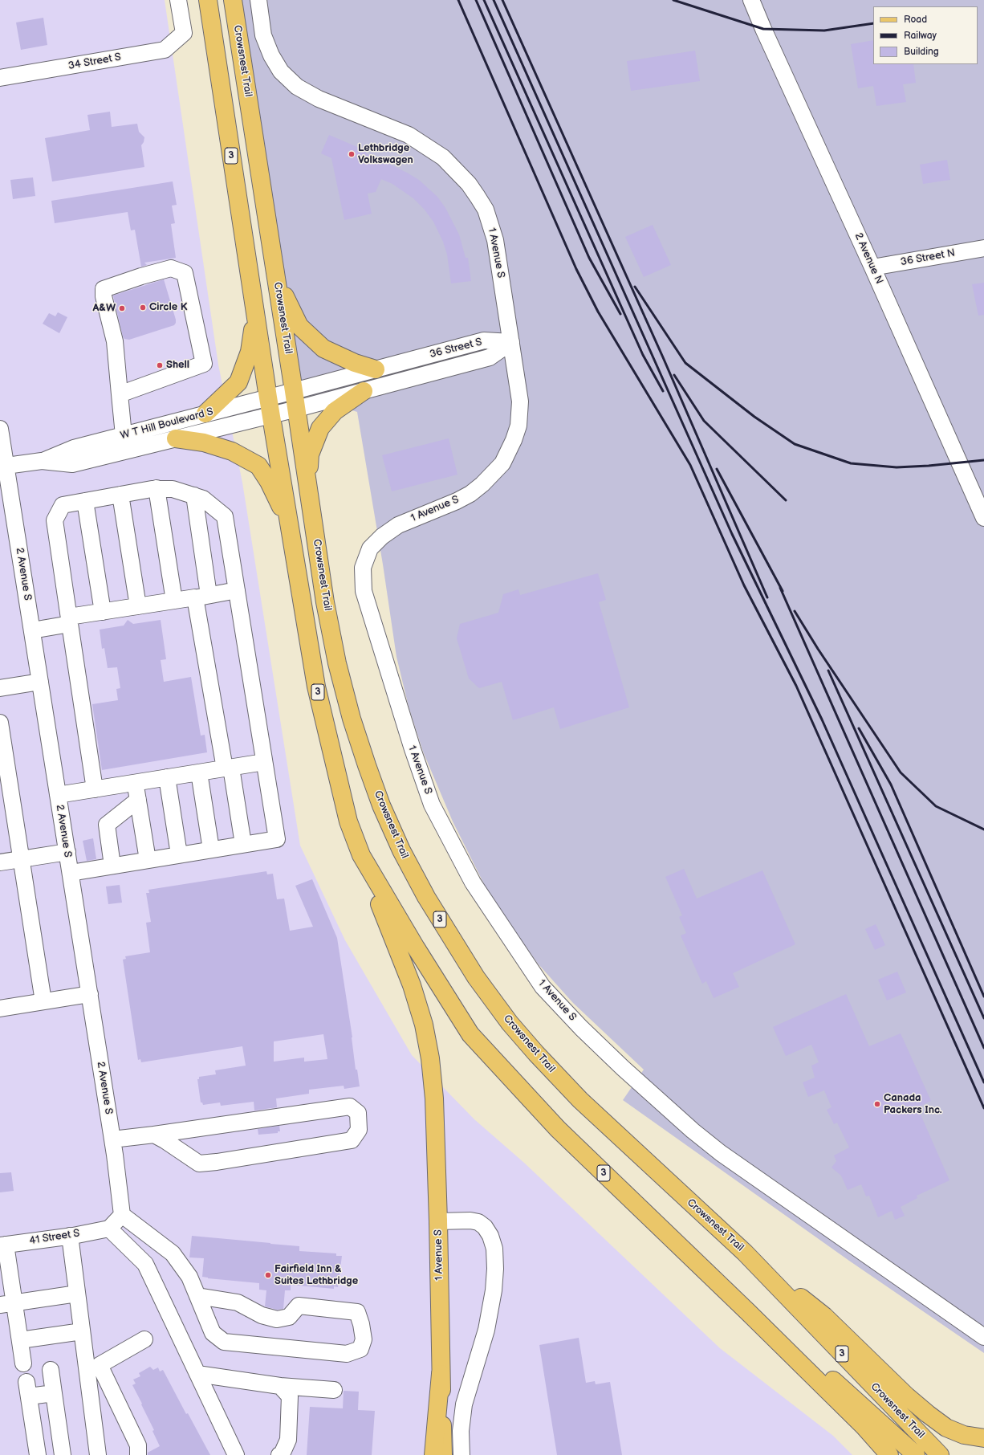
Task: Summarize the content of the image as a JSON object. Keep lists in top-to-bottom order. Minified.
{"streets":{"main road":["Crowsnest Trail","3","1 Avenue S"],"street":["34 Street S","36 Street N","2 Avenue N","36 Street S","W T Hill Boulevard S","2 Avenue S","41 Street S"]},"crossings":[["Crowsnest Trail","36 Street S"],["Crowsnest Trail","W T Hill Boulevard S"],["3","W T Hill Boulevard S"],["1 Avenue S","36 Street S"],["36 Street N","2 Avenue N"],["36 Street S","W T Hill Boulevard S"],["W T Hill Boulevard S","2 Avenue S"]],"places":["Lethbridge Volkswagen","Circle K","A&W","Shell","Canada Packers Inc.","Fairfield Inn & Suites Lethbridge"],"legend":["Road","Railway","Building"]}
